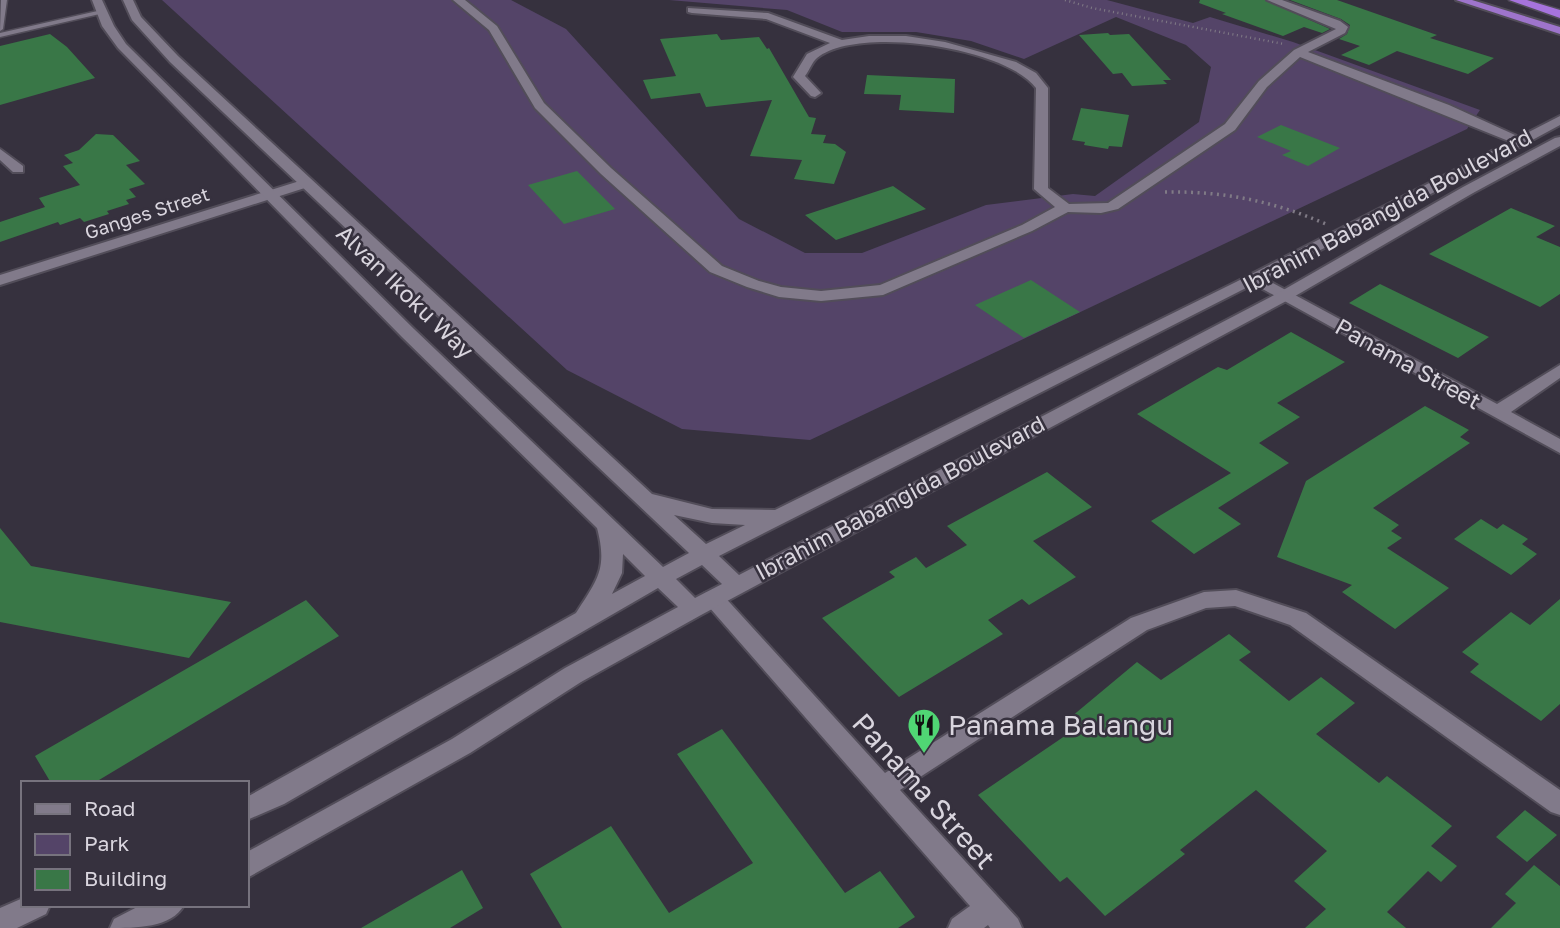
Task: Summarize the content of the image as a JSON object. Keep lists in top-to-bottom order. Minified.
{"streets":{"street":["Ibrahim Babangida Boulevard","Ganges Street","Alvan Ikoku Way","Panama Street"]},"crossings":[["Ibrahim Babangida Boulevard","Alvan Ikoku Way"],["Ibrahim Babangida Boulevard","Panama Street"],["Ganges Street","Alvan Ikoku Way"],["Alvan Ikoku Way","Panama Street"]],"places":{"restaurant":["Panama Balangu"]},"legend":["Road","Park","Building"]}
